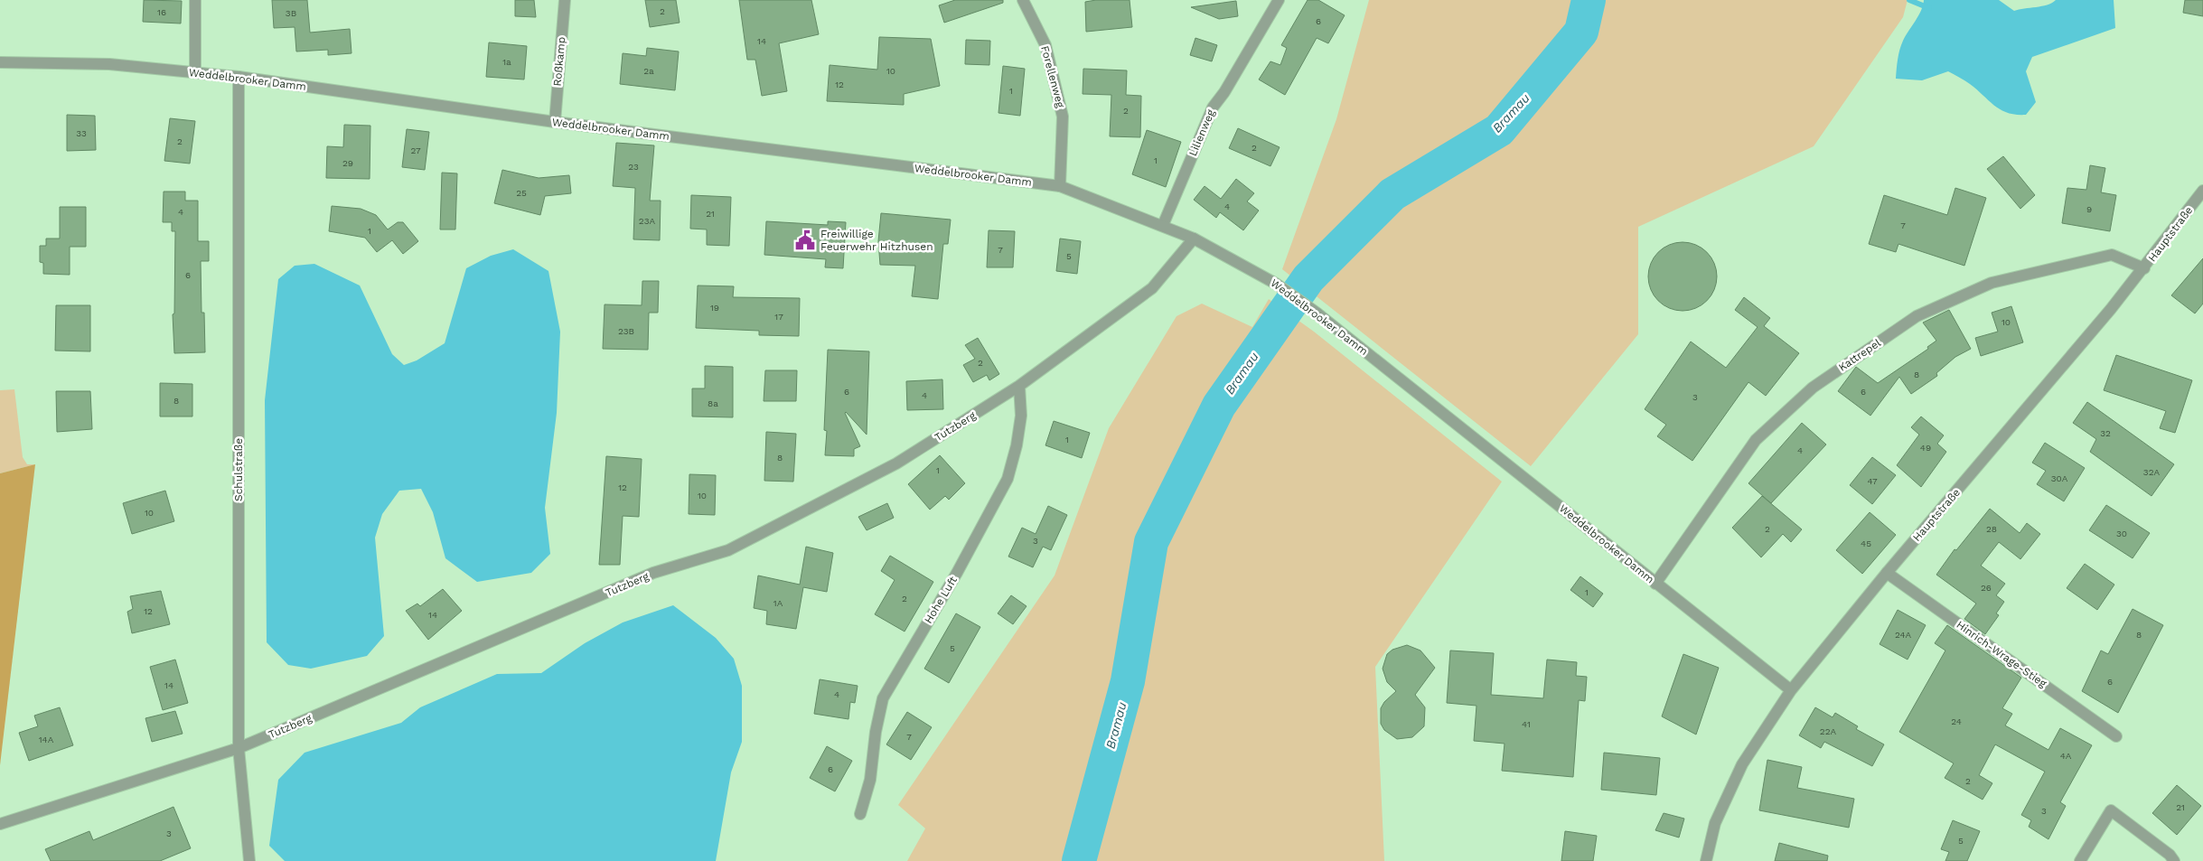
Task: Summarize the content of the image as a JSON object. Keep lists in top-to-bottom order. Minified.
{"streets":{"street":["Roßkamp","Forellenweg","Weddelbrooker Damm","Lilienweg","Hauptstraße","Kattrepel","Tutzberg","Schulstraße","Hohe Luft","Hinrich-Wrage-Stieg"]},"crossings":[["Roßkamp","Weddelbrooker Damm"],["Forellenweg","Weddelbrooker Damm"],["Weddelbrooker Damm","Lilienweg"],["Weddelbrooker Damm","Hauptstraße"],["Weddelbrooker Damm","Kattrepel"],["Weddelbrooker Damm","Tutzberg"],["Weddelbrooker Damm","Schulstraße"],["Hauptstraße","Kattrepel"],["Hauptstraße","Hinrich-Wrage-Stieg"],["Tutzberg","Schulstraße"],["Tutzberg","Hohe Luft"]],"water":["Bramau"],"places":{"public building":["Freiwillige Feuerwehr Hitzhusen"]},"house_numbers":["2","16","3B","6","14","1a","2a","10","12","1","2","33","2","2","27","1","29","23","25","4","9","4","21","23A","7","1","7","5","6","19","17","10","23B","2","8","6","6","4","3","8","8a","32","1","49","4","8","1","32A","30A","47","12","10","10","2","28","30","3","45","26","1","2","1A","12","14","24A","8","5","6","14","4","24","41","22A","7","14A","4A","6","2","21","3","3","5"]}
